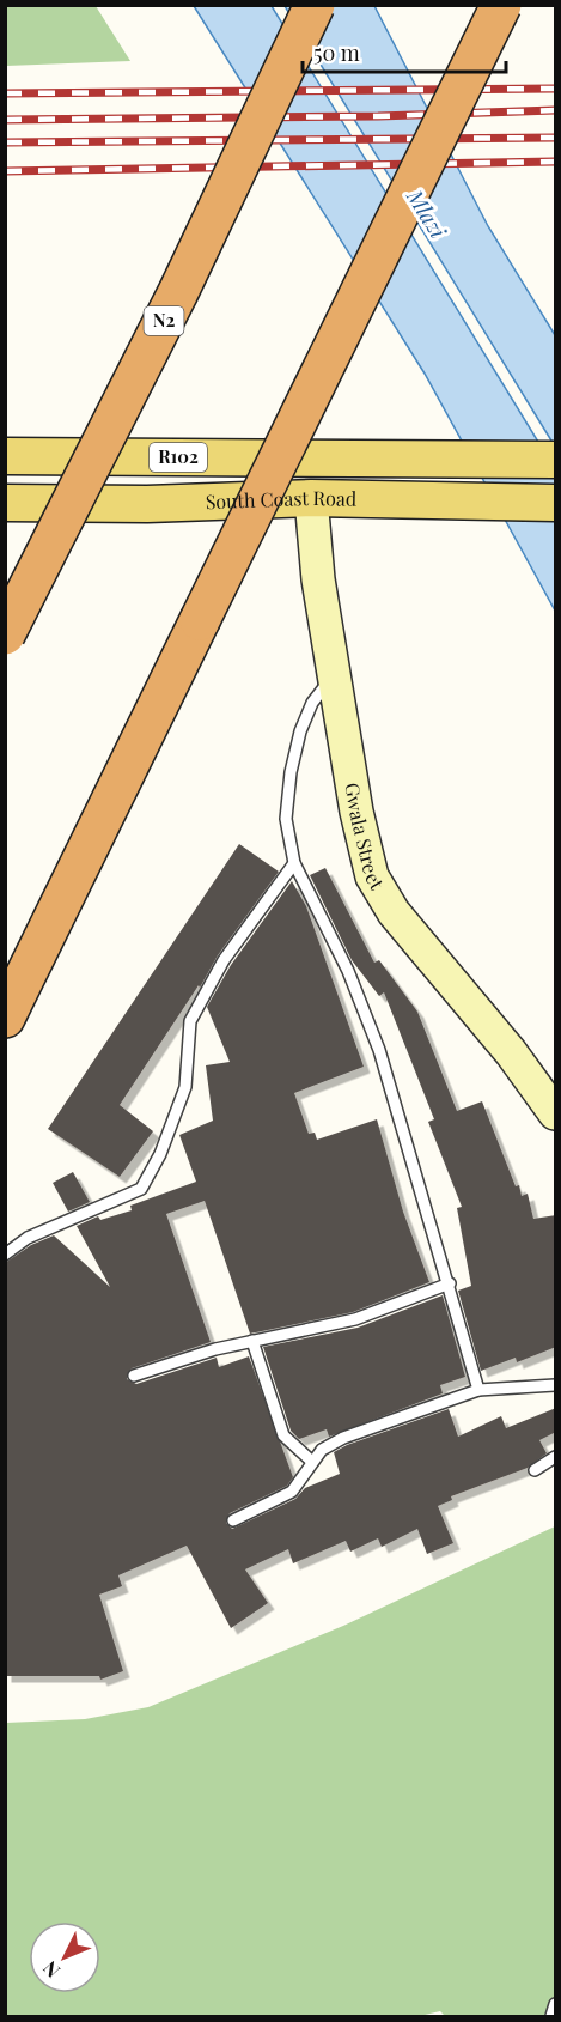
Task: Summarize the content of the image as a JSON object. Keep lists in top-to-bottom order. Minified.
{"streets":{"highway":["N2"],"main road":["R102","South Coast Road"],"street":["Gwala Street"]},"crossings":[["South Coast Road","Gwala Street"]],"water":["Mlazi"],"scale_bar":"50 m","north":"bottom left"}
